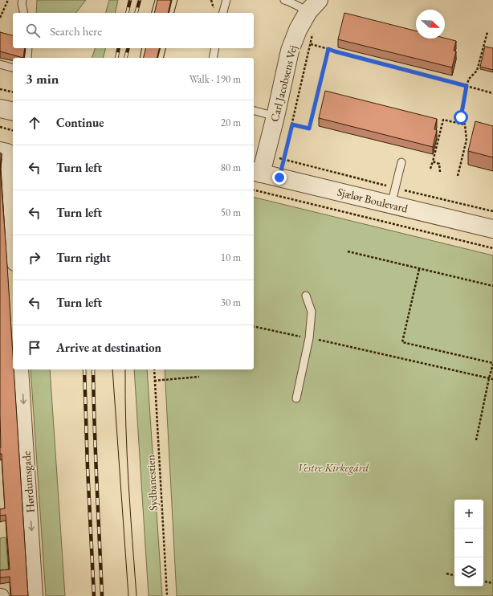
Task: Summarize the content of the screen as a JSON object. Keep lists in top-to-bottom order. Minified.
{"streets":{"street":["Carl Jacobsens Vej","Sjælør Boulevard","Hørdumsgade"],"path":["Sydbanestien"]},"crossings":[["Carl Jacobsens Vej","Sjælør Boulevard"]],"one_way":["Hørdumsgade"],"parks":["Vestre Kirkegård"],"north":"bottom right","page":{"search":"Search here","heading":["3 min","Walk · 190 m"],"list":[["Continue","20 m"],["Turn left","80 m"],["Turn left","50 m"],["Turn right","10 m"],["Turn left","30 m"],"Arrive at destination"],"map_buttons":["+","−"]}}
